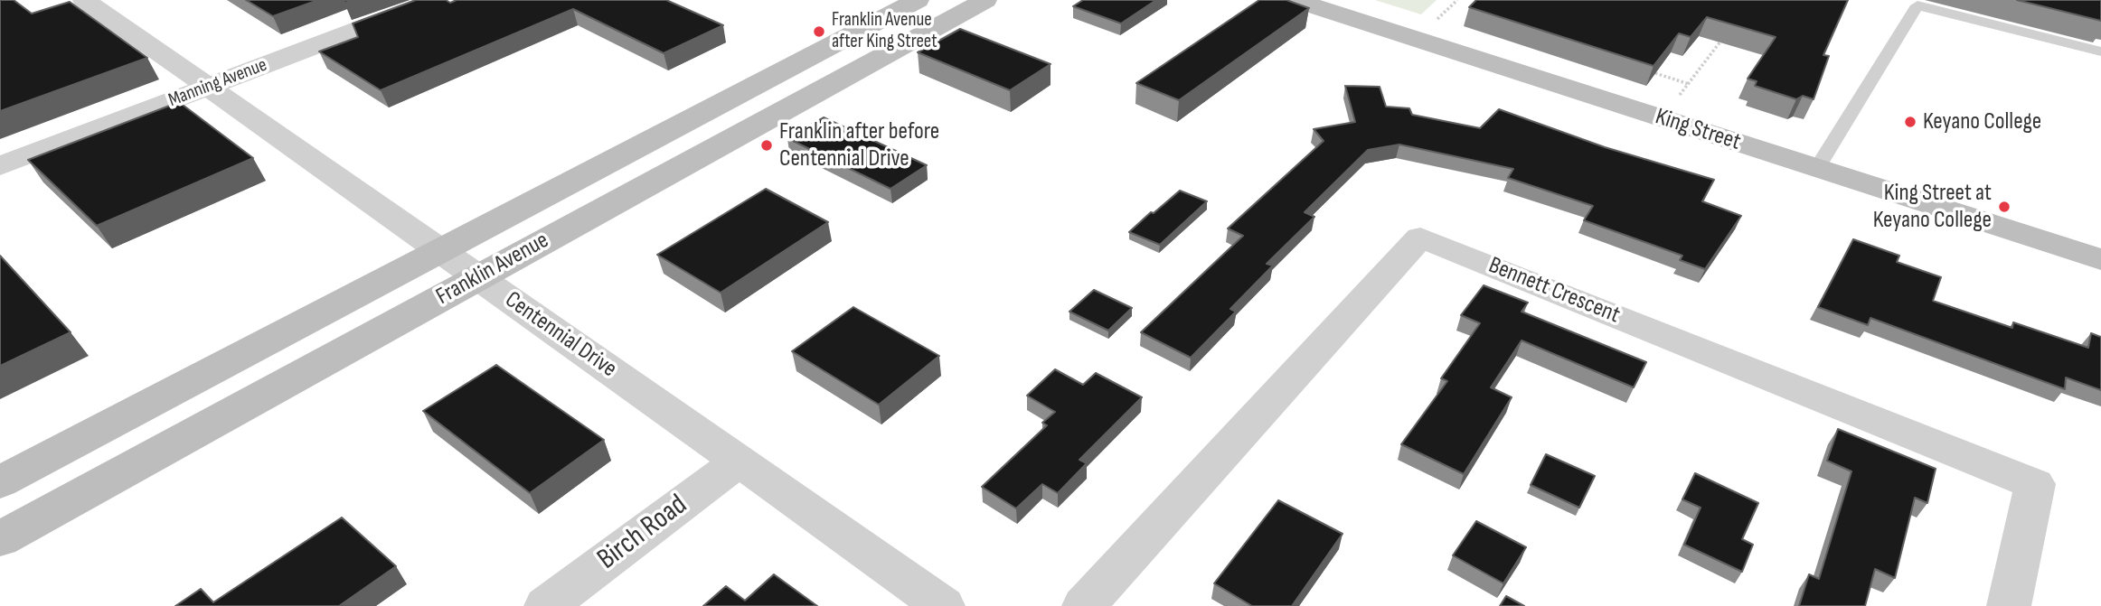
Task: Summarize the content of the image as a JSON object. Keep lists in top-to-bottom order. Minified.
{"streets":{"main road":["King Street","Franklin Avenue"],"street":["Manning Avenue","Bennett Crescent","Centennial Drive","Birch Road"]},"crossings":[["Manning Avenue","Centennial Drive"],["Franklin Avenue","Centennial Drive"],["Centennial Drive","Birch Road"]],"places":["Franklin Avenue after King Street","Keyano College","Franklin after before Centennial Drive","King Street at Keyano College"]}
